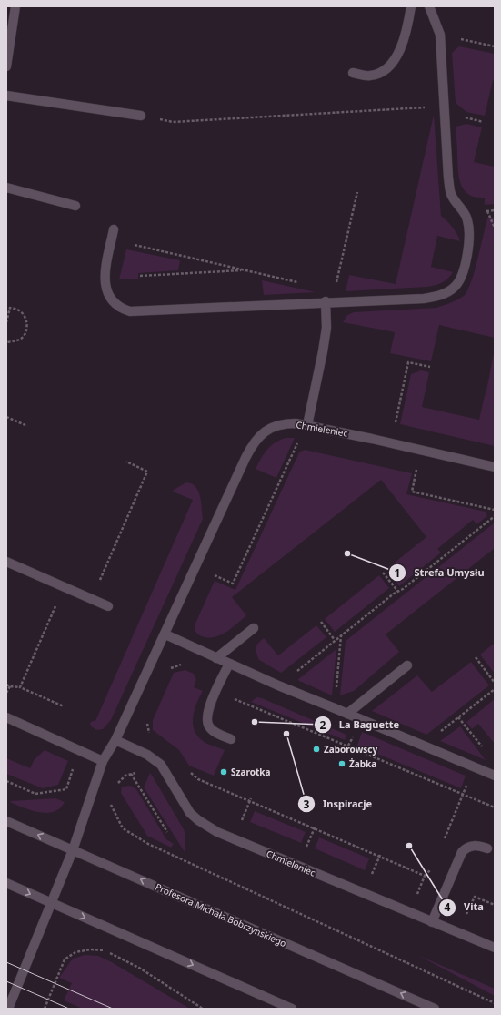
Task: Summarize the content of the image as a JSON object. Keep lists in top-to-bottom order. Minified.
{"streets":{"street":["Chmieleniec","Profesora Michała Bobrzyńskiego"]},"crossings":[["Chmieleniec","Profesora Michała Bobrzyńskiego"]],"places":["Strefa Umysłu","La Baguette","Inspiracje","Zaborowscy","Żabka","Szarotka","Vita"]}
